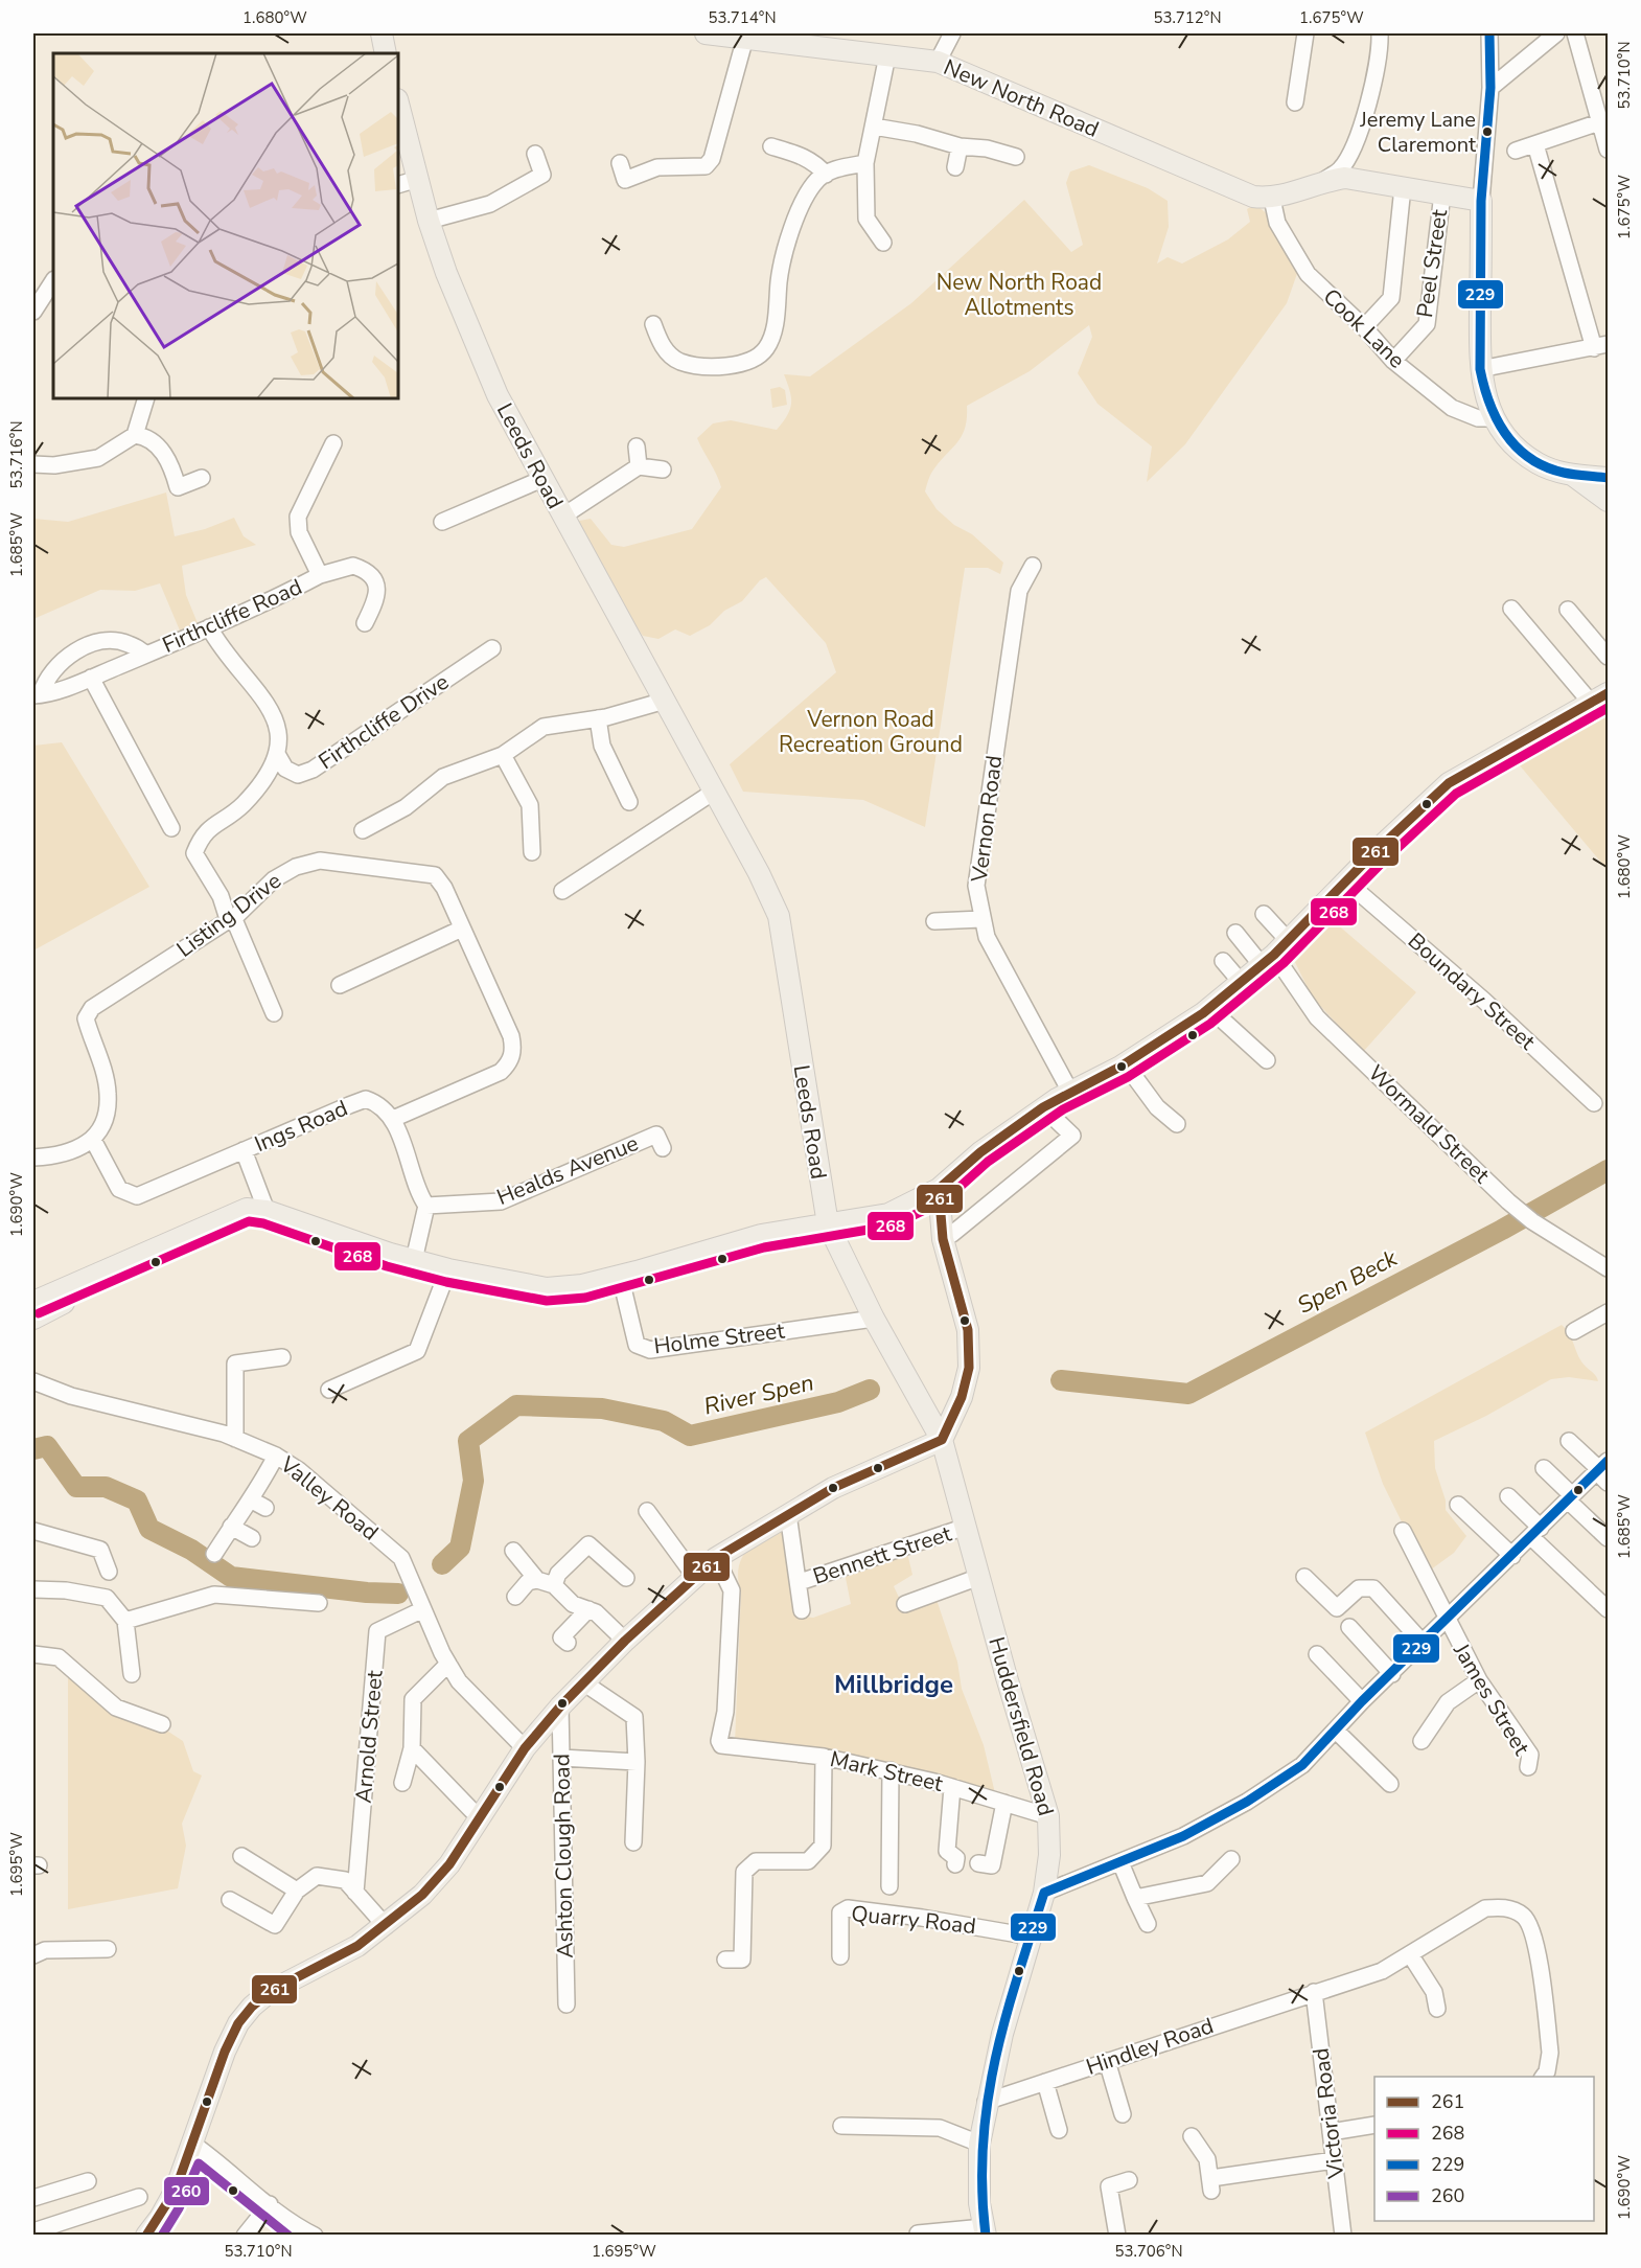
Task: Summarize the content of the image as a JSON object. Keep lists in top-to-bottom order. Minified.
{"streets":{"main road":["New North Road","Leeds Road","Huddersfield Road"],"street":["Peel Street","Cook Lane","Firthcliffe Road","Firthcliffe Drive","Vernon Road","Listing Drive","Boundary Street","Wormald Street","Ings Road","Healds Avenue","Holme Street","Valley Road","Bennett Street","James Street","Arnold Street","Mark Street","Ashton Clough Road","Quarry Road","Hindley Road","Victoria Road"]},"crossings":[["New North Road","Cook Lane"],["Peel Street","Cook Lane"],["Leeds Road","Holme Street"],["Leeds Road","Huddersfield Road"],["Listing Drive","Ings Road"],["Valley Road","Arnold Street"],["Bennett Street","Huddersfield Road"],["Huddersfield Road","Mark Street"],["Huddersfield Road","Quarry Road"],["Huddersfield Road","Hindley Road"],["Hindley Road","Victoria Road"]],"districts":["Millbridge"],"water":["Spen Beck","River Spen"],"parks":["New North Road Allotments","Vernon Road Recreation Ground"],"places":["Jeremy Lane Claremont"],"lines":["transit line 229","transit line 261","transit line 268","transit line 260"],"legend":["261","268","229","260"],"coordinates":["1.680°W","53.714°N","53.712°N","1.675°W","53.710°N","53.716°N","1.685°W","1.690°W","1.695°W","53.706°N"]}
